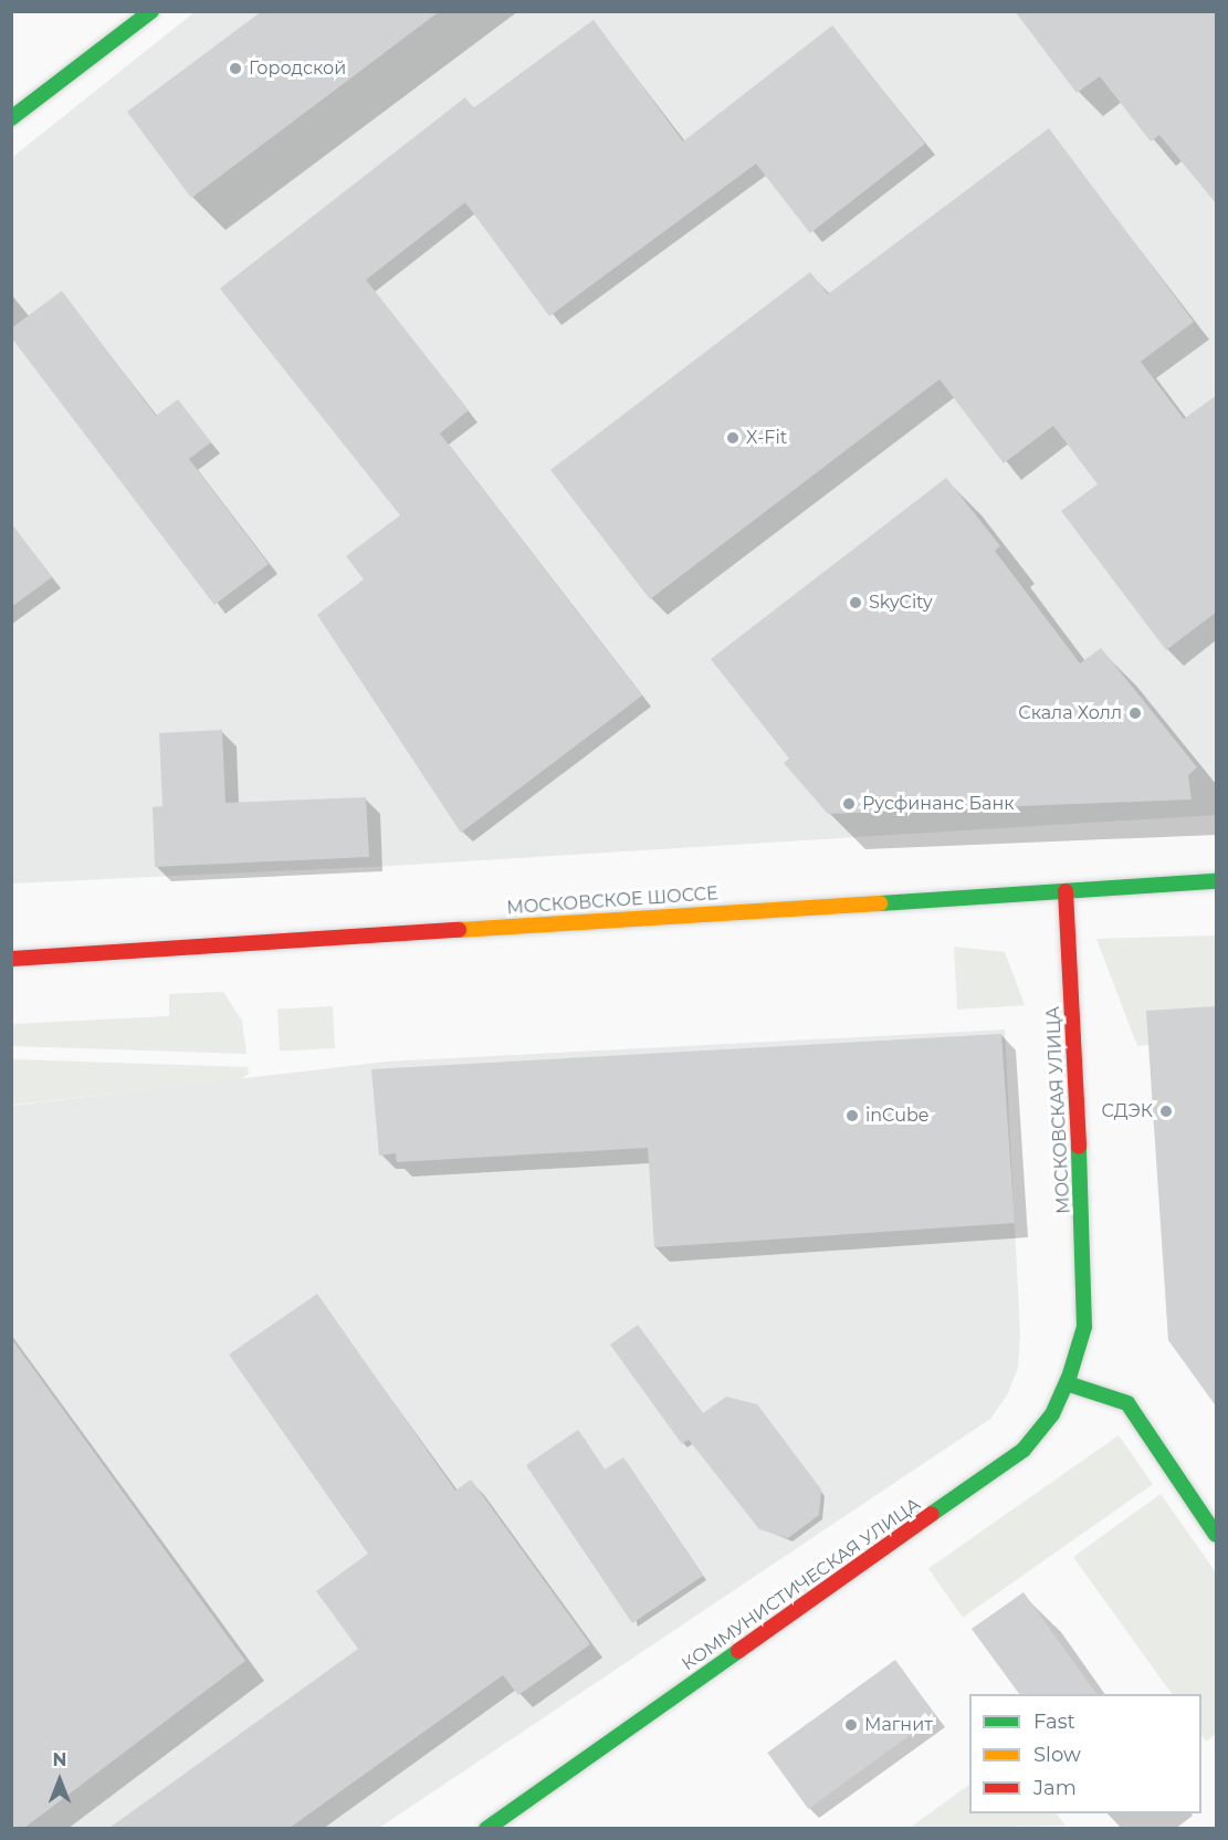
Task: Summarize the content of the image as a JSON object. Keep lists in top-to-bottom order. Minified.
{"streets":{"main road":["МОСКОВСКОЕ ШОССЕ","МОСКОВСКАЯ УЛИЦА","КОММУНИСТИЧЕСКАЯ УЛИЦА"]},"crossings":[["МОСКОВСКОЕ ШОССЕ","МОСКОВСКАЯ УЛИЦА"],["МОСКОВСКАЯ УЛИЦА","КОММУНИСТИЧЕСКАЯ УЛИЦА"]],"places":["Городской","X-Fit","SkyCity","Скала Холл","Русфинанс Банк","СДЭК","inCube","Магнит"],"legend":["Fast","Slow","Jam"],"north":"top"}
